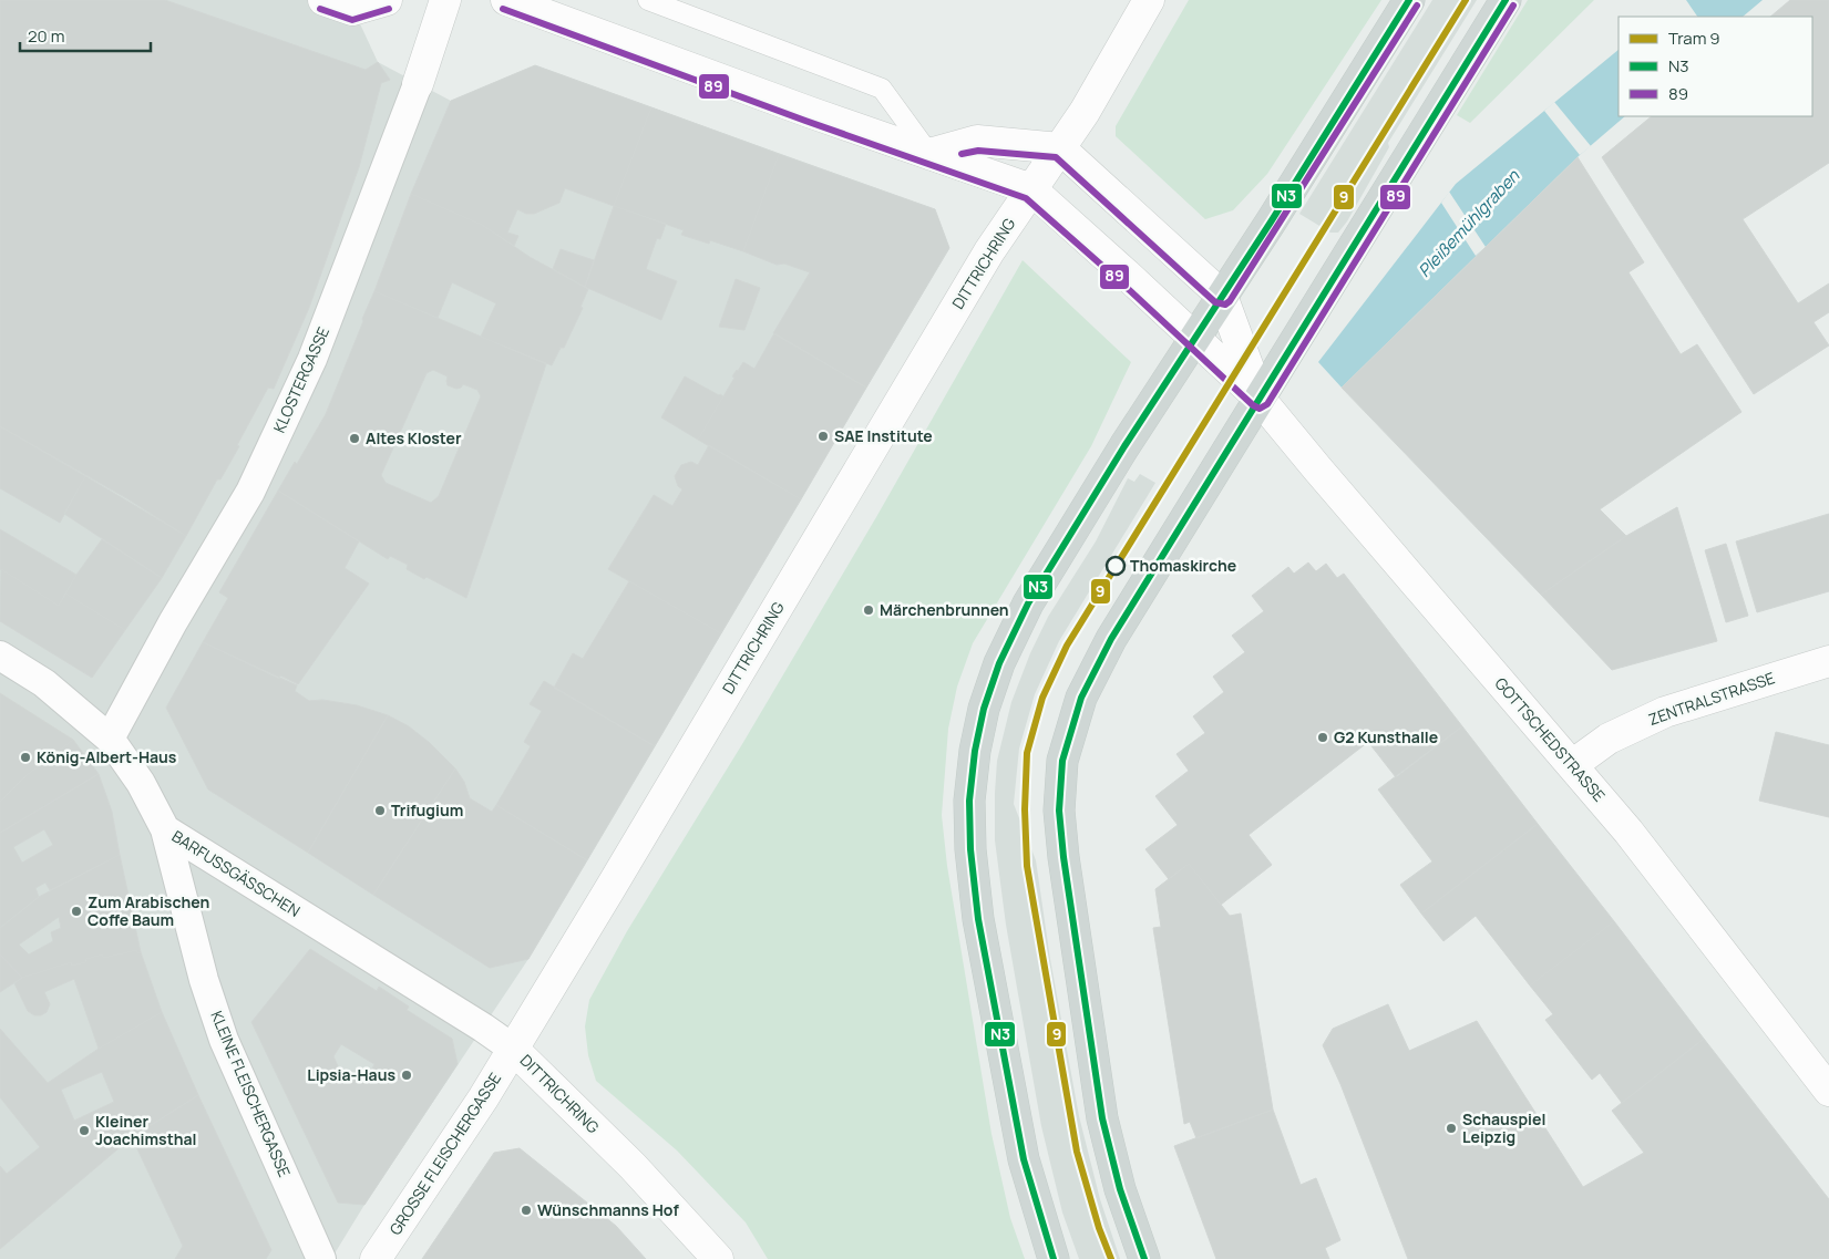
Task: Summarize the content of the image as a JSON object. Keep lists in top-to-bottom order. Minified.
{"streets":{"street":["DITTRICHRING","KLOSTERGASSE","ZENTRALSTRASSE","GOTTSCHEDSTRASSE","BARFUSSGÄSSCHEN","KLEINE FLEISCHERGASSE","GROSSE FLEISCHERGASSE"]},"crossings":[["DITTRICHRING","GOTTSCHEDSTRASSE"],["DITTRICHRING","BARFUSSGÄSSCHEN"],["DITTRICHRING","GROSSE FLEISCHERGASSE"],["KLOSTERGASSE","BARFUSSGÄSSCHEN"],["ZENTRALSTRASSE","GOTTSCHEDSTRASSE"],["BARFUSSGÄSSCHEN","KLEINE FLEISCHERGASSE"],["BARFUSSGÄSSCHEN","GROSSE FLEISCHERGASSE"]],"water":["Pleißemühlgraben"],"places":["SAE Institute","Altes Kloster","Thomaskirche","Märchenbrunnen","G2 Kunsthalle","König-Albert-Haus","Trifugium","Zum Arabischen Coffe Baum","Lipsia-Haus","Schauspiel Leipzig","Kleiner Joachimsthal","Wünschmanns Hof"],"lines":["tram line 9","transit line N3","transit line 89"],"legend":["Tram 9","N3","89"],"scale_bar":"20 m"}
